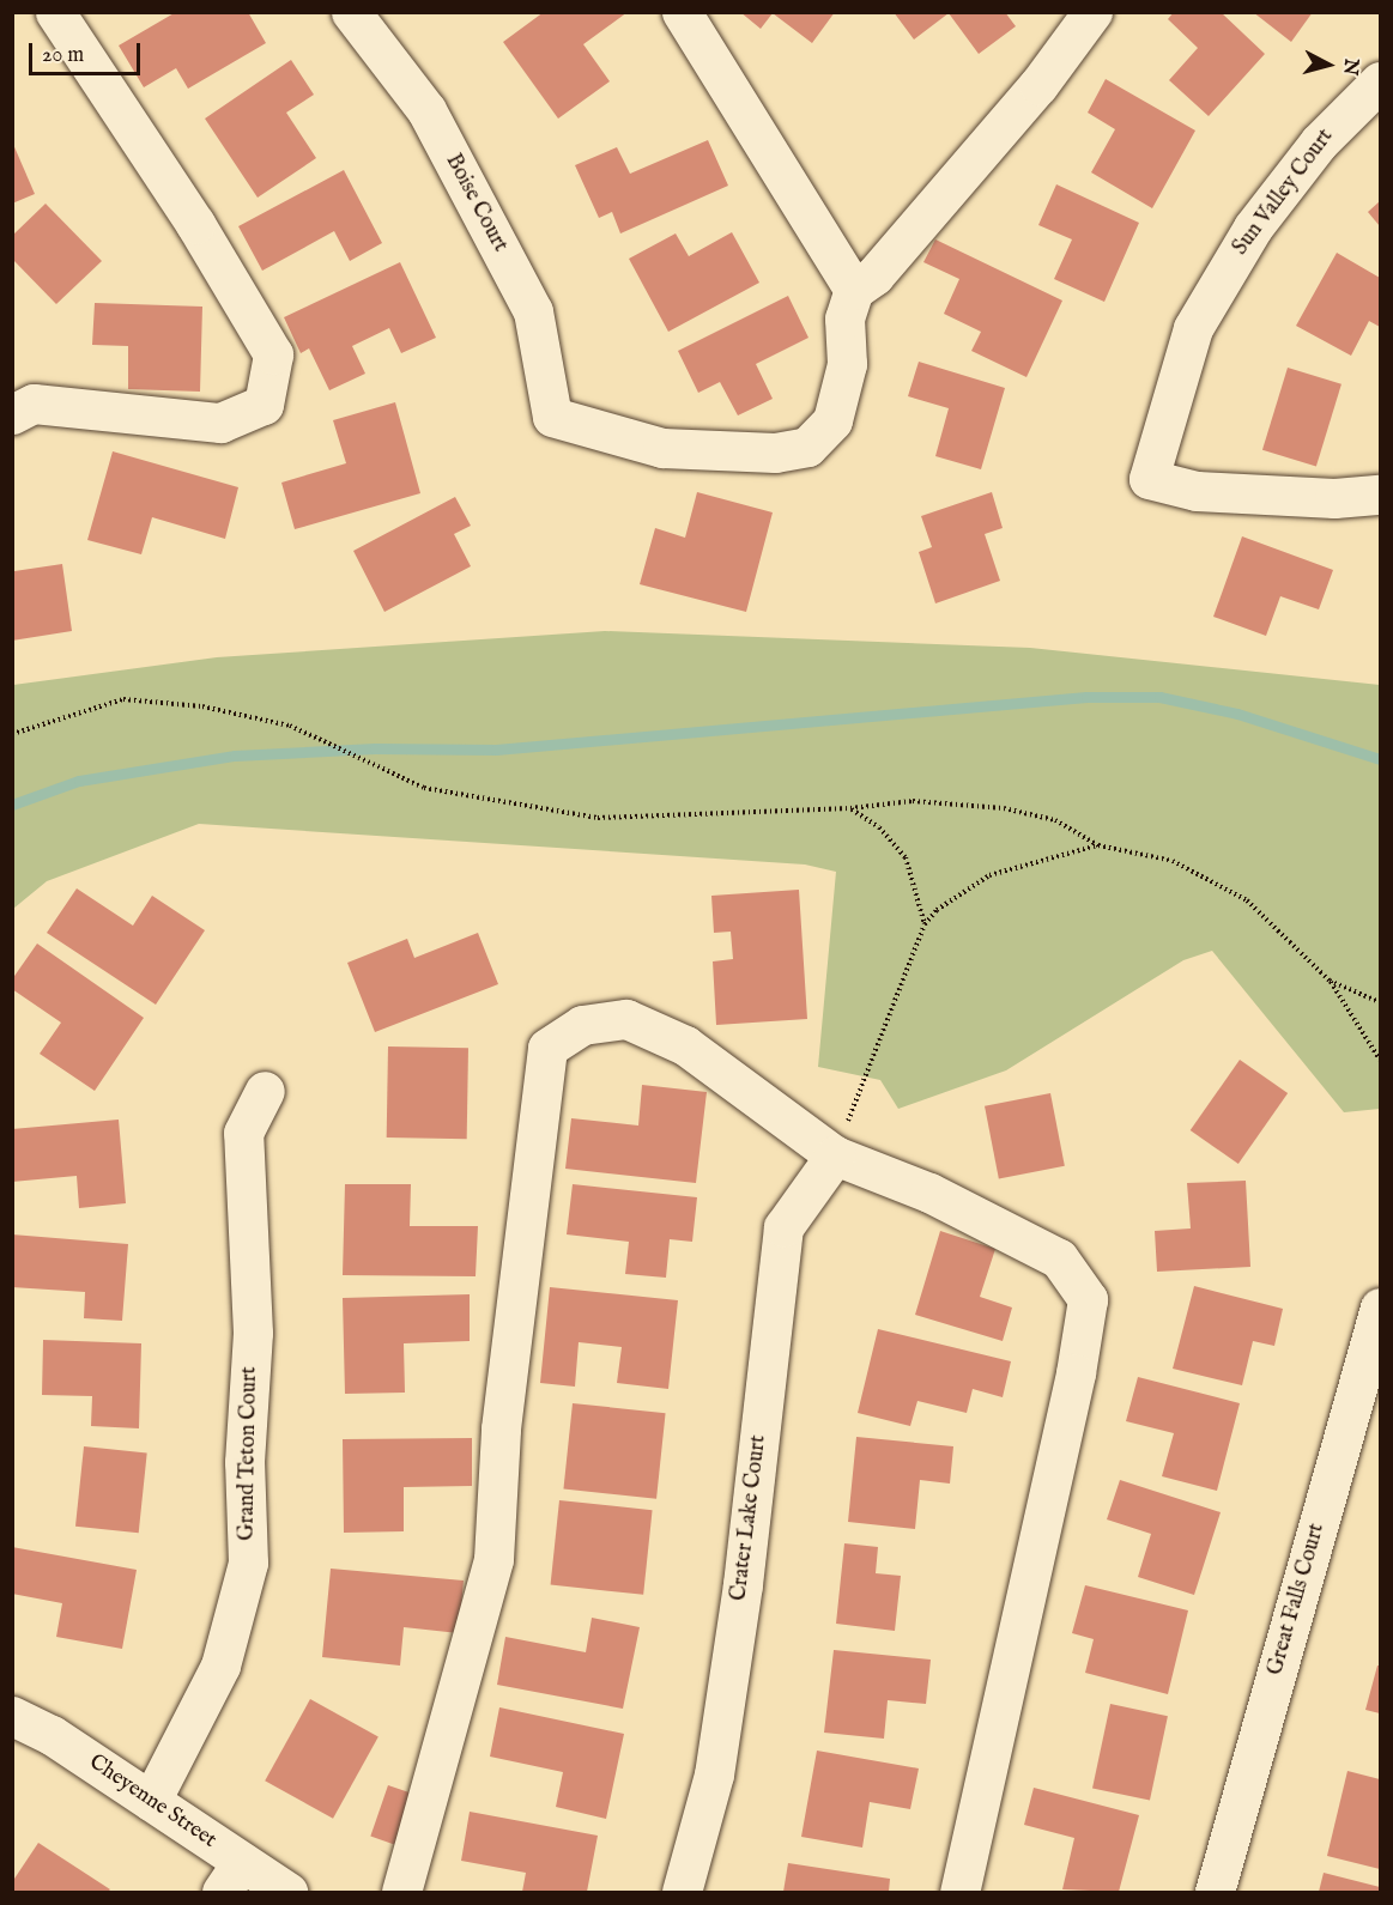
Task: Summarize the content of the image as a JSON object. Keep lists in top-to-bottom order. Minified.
{"streets":{"street":["Sun Valley Court","Boise Court","Grand Teton Court","Crater Lake Court","Great Falls Court","Cheyenne Street"]},"crossings":[["Grand Teton Court","Cheyenne Street"]],"scale_bar":"20 m","north":"right"}
